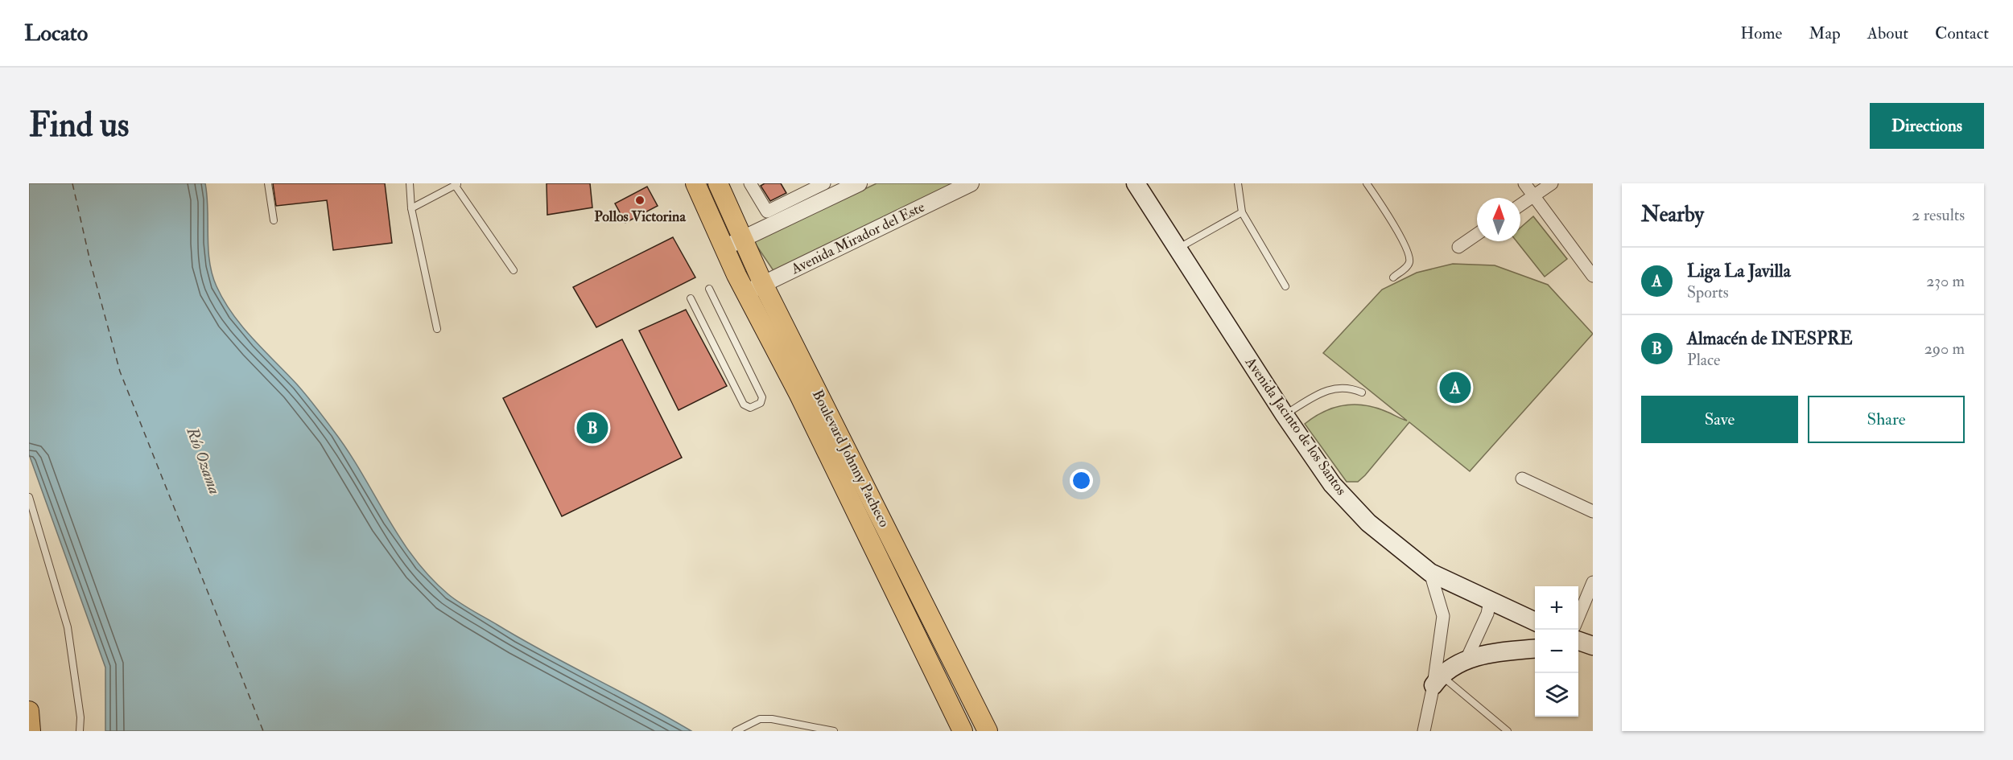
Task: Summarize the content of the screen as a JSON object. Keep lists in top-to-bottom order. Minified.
{"streets":{"main road":["Avenida Jacinto de los Santos","Boulevard Johnny Pacheco"],"street":["Avenida Mirador del Este"]},"crossings":[["Avenida Mirador del Este","Boulevard Johnny Pacheco"]],"water":["Río Ozama"],"places":["Pollos Victorina"],"north":"top","page":{"header":"Locato","nav":["Home","Map","About","Contact"],"buttons":["Directions",["Save","Share"]],"title":"Find us","heading":["Nearby","2 results"],"list":[{"mark":"A","name":"Liga La Javilla","note":"Sports","value":"230 m"},{"mark":"B","name":"Almacén de INESPRE","note":"Place","value":"290 m"}],"pins":["A","B"],"map_buttons":["+","−"]}}
